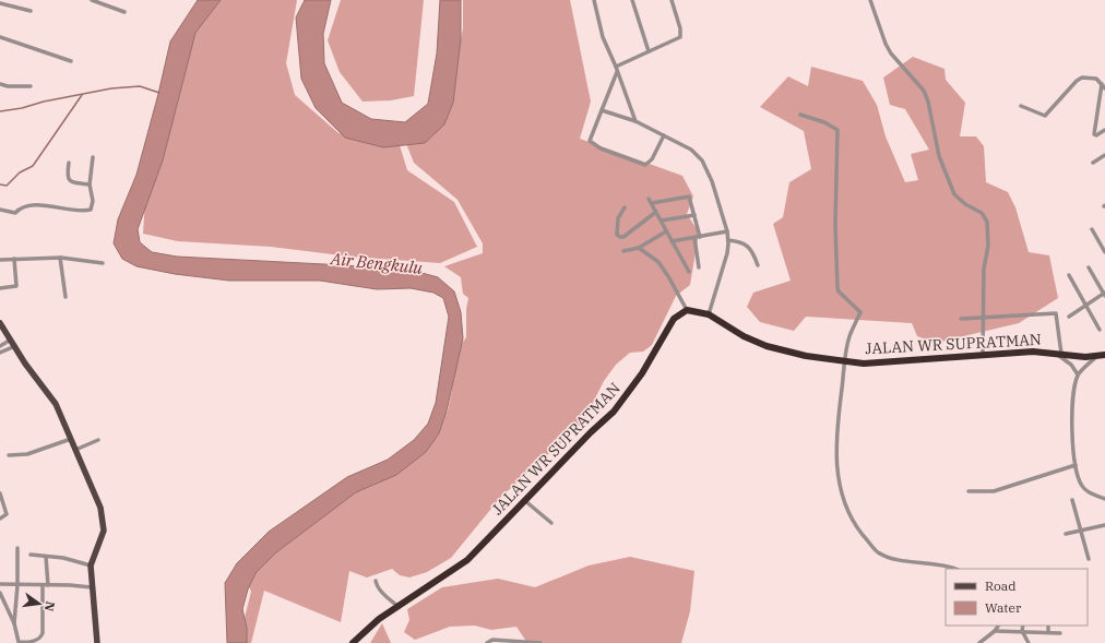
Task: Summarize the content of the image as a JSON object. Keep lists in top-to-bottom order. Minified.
{"streets":{"highway":["JALAN WR SUPRATMAN"]},"water":["Air Bengkulu"],"legend":["Road","Water"],"north":"right"}
